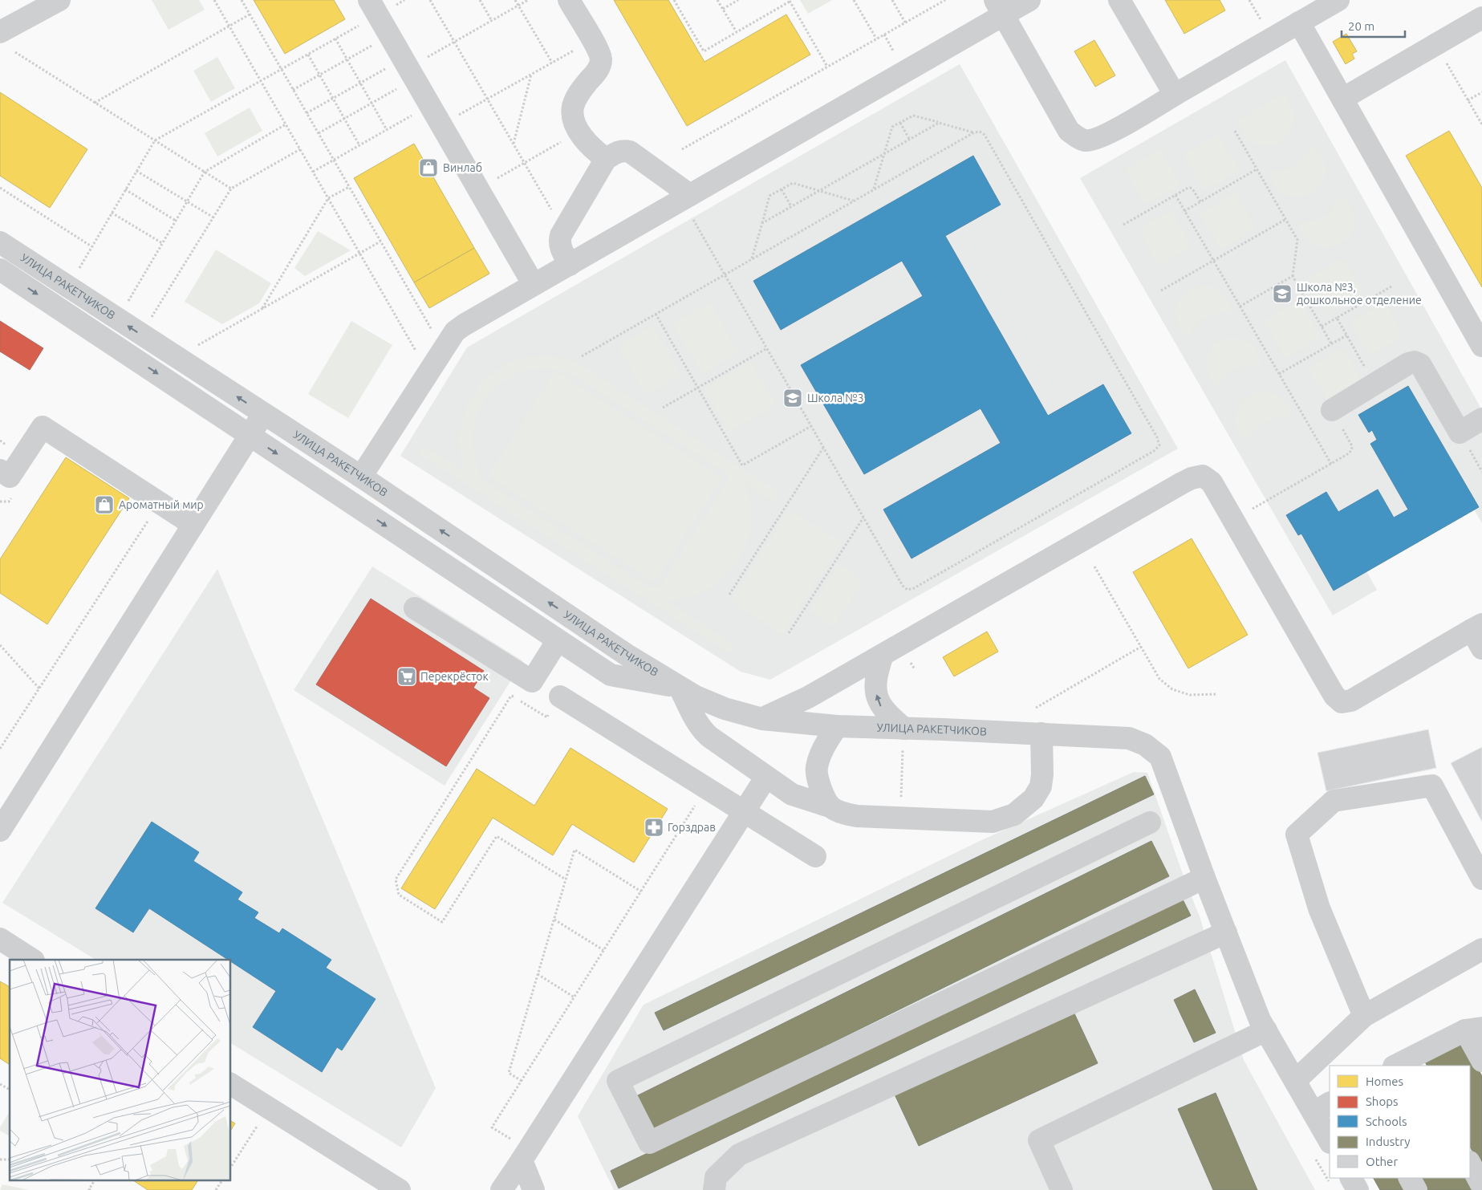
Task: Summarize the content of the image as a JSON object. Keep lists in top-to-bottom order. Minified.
{"streets":{"street":["УЛИЦА РАКЕТЧИКОВ"]},"places":{"shop":["Винлаб","Ароматный мир"],"school or university":["Школа №3, дошкольное отделение","Школа №3"],"supermarket":["Перекрёсток"],"pharmacy":["Горздрав"]},"legend":["Homes","Shops","Schools","Industry","Other"],"scale_bar":"20 m"}
